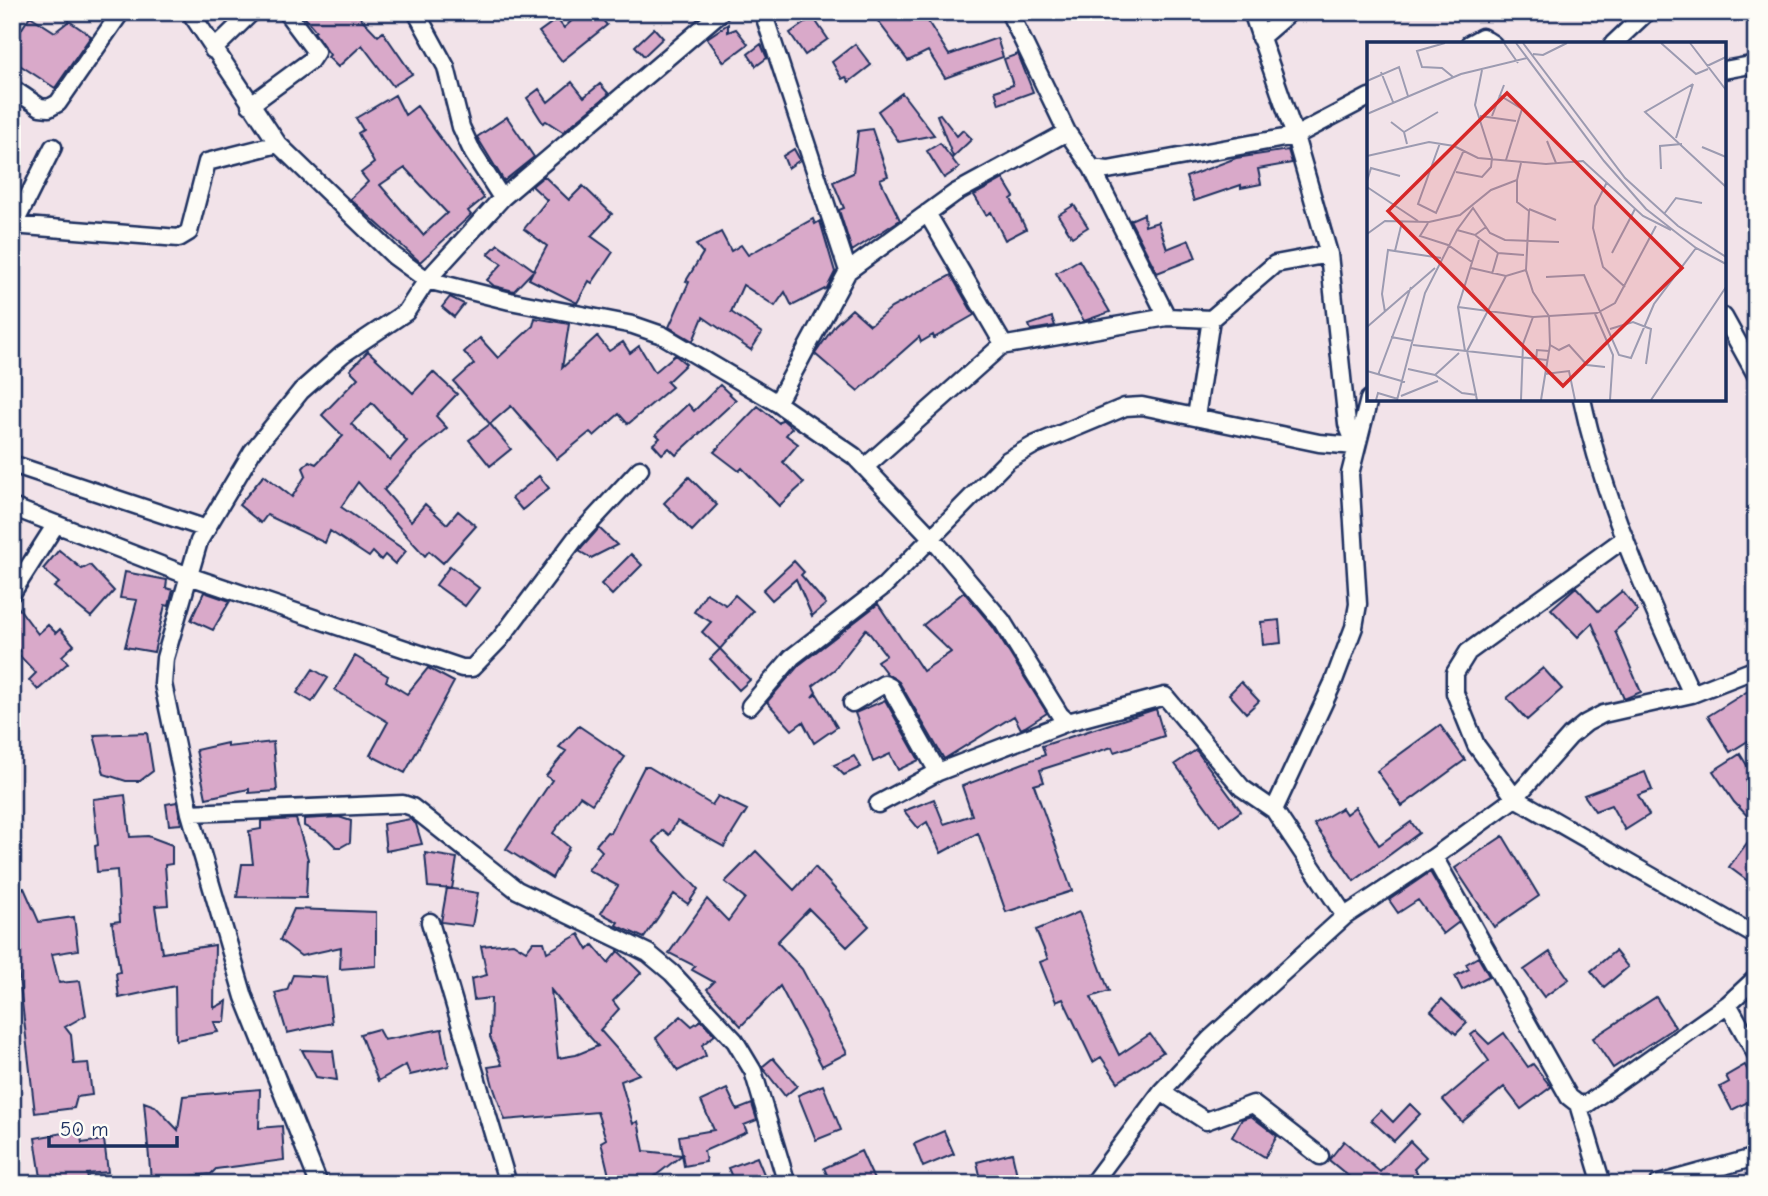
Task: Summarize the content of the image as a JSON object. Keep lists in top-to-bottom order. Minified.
{"scale_bar":"50 m"}
